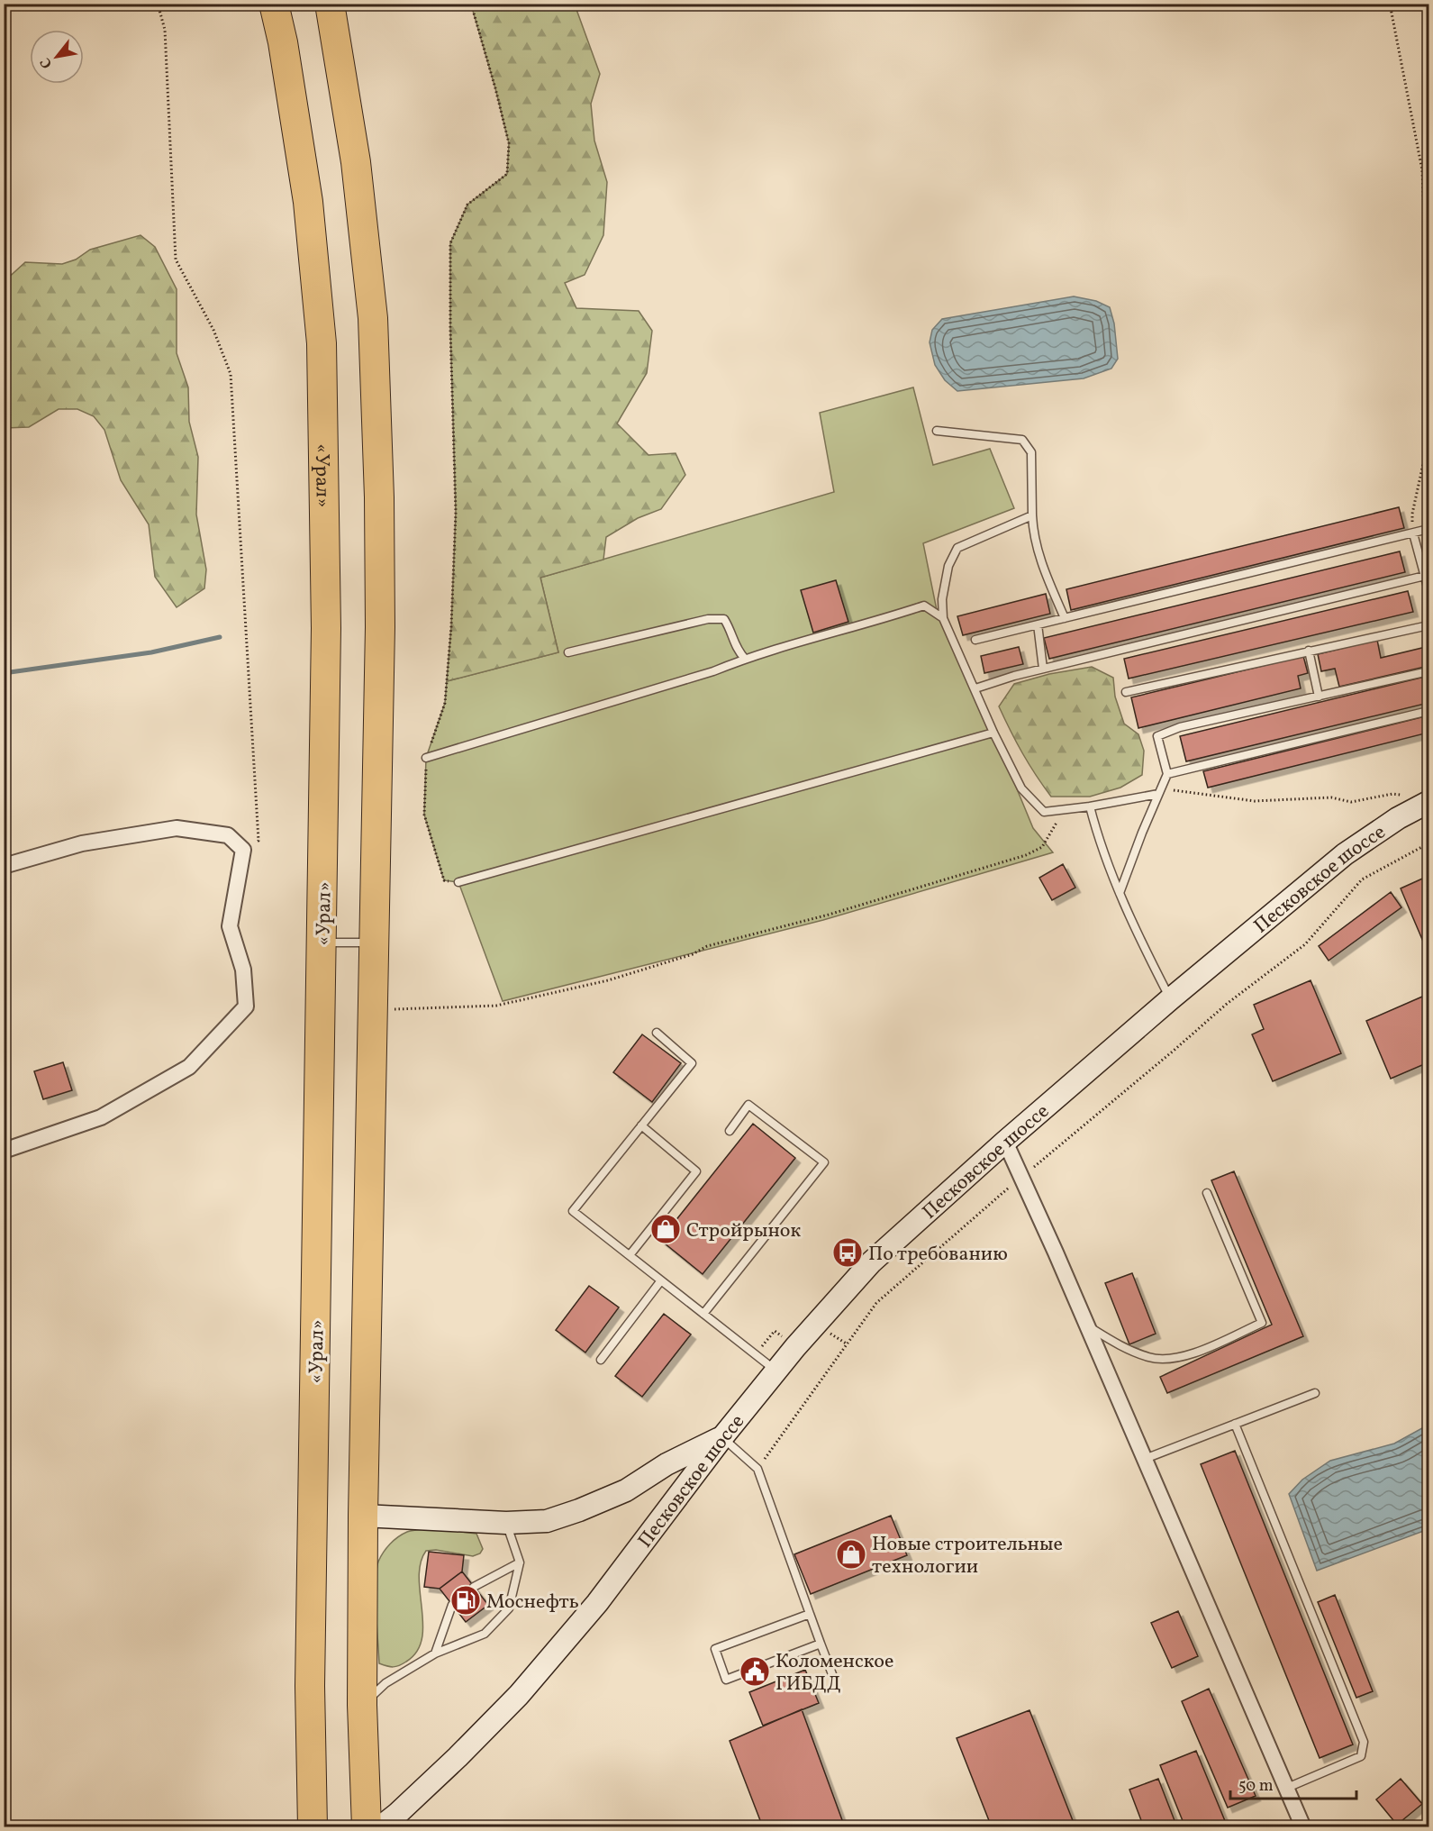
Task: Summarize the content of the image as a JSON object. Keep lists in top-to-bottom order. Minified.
{"streets":{"highway":["«Урал»"],"street":["Песковское шоссе"]},"places":{"shop":["Стройрынок","Новые строительные технологии"],"bus stop":["По требованию"],"fuel station":["Моснефть"],"public building":["Коломенское ГИБДД"]},"scale_bar":"50 m","north":"bottom left"}
